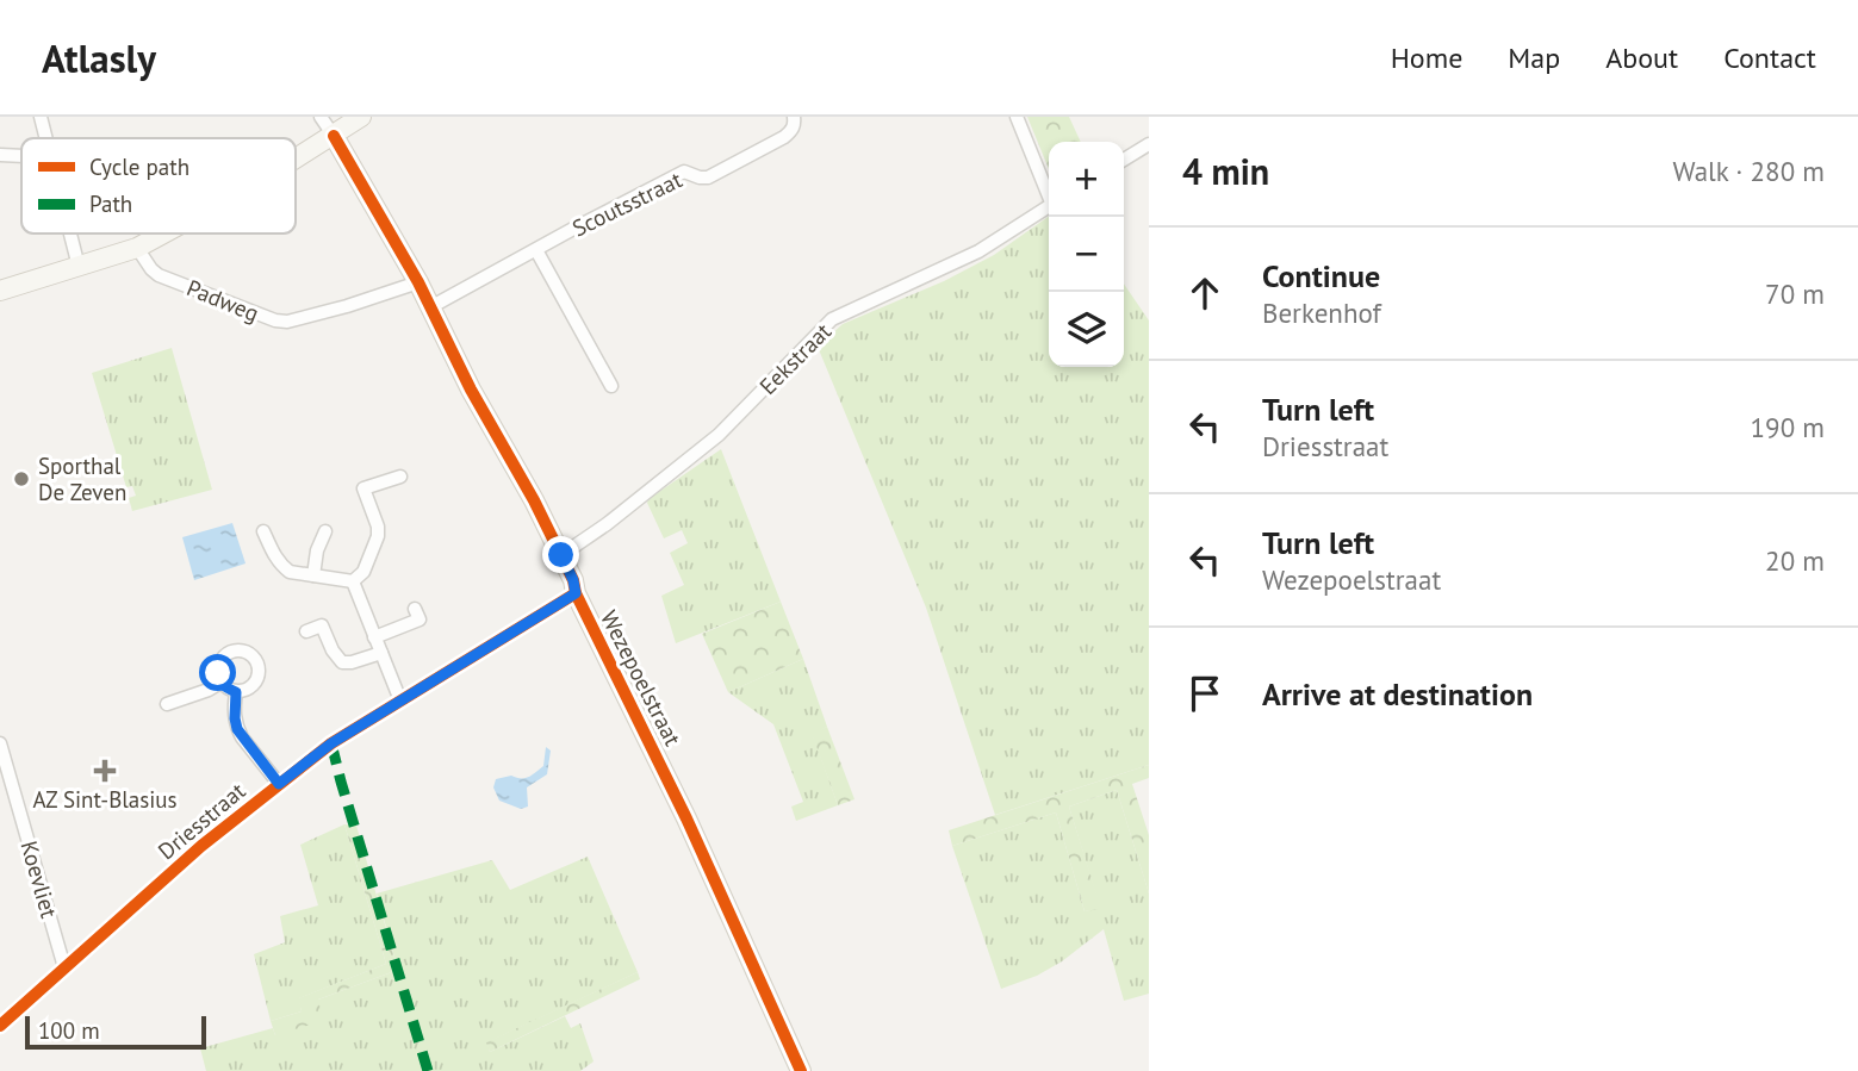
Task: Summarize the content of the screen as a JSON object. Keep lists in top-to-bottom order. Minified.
{"streets":{"street":["Scoutsstraat","Padweg","Eekstraat","Wezepoelstraat","Driesstraat","Koevliet"]},"crossings":[["Scoutsstraat","Wezepoelstraat"],["Padweg","Wezepoelstraat"],["Eekstraat","Wezepoelstraat"],["Wezepoelstraat","Driesstraat"],["Driesstraat","Koevliet"]],"places":{"other":["Sporthal De Zeven"],"health":["AZ Sint-Blasius"]},"legend":["Cycle path","Path"],"scale_bar":"100 m","page":{"header":"Atlasly","nav":["Home","Map","About","Contact"],"heading":["4 min","Walk · 280 m"],"map_buttons":["+","−"],"list":[["Continue","Berkenhof","70 m"],["Turn left","Driesstraat","190 m"],["Turn left","Wezepoelstraat","20 m"],"Arrive at destination"],"scale":"100 m"}}
